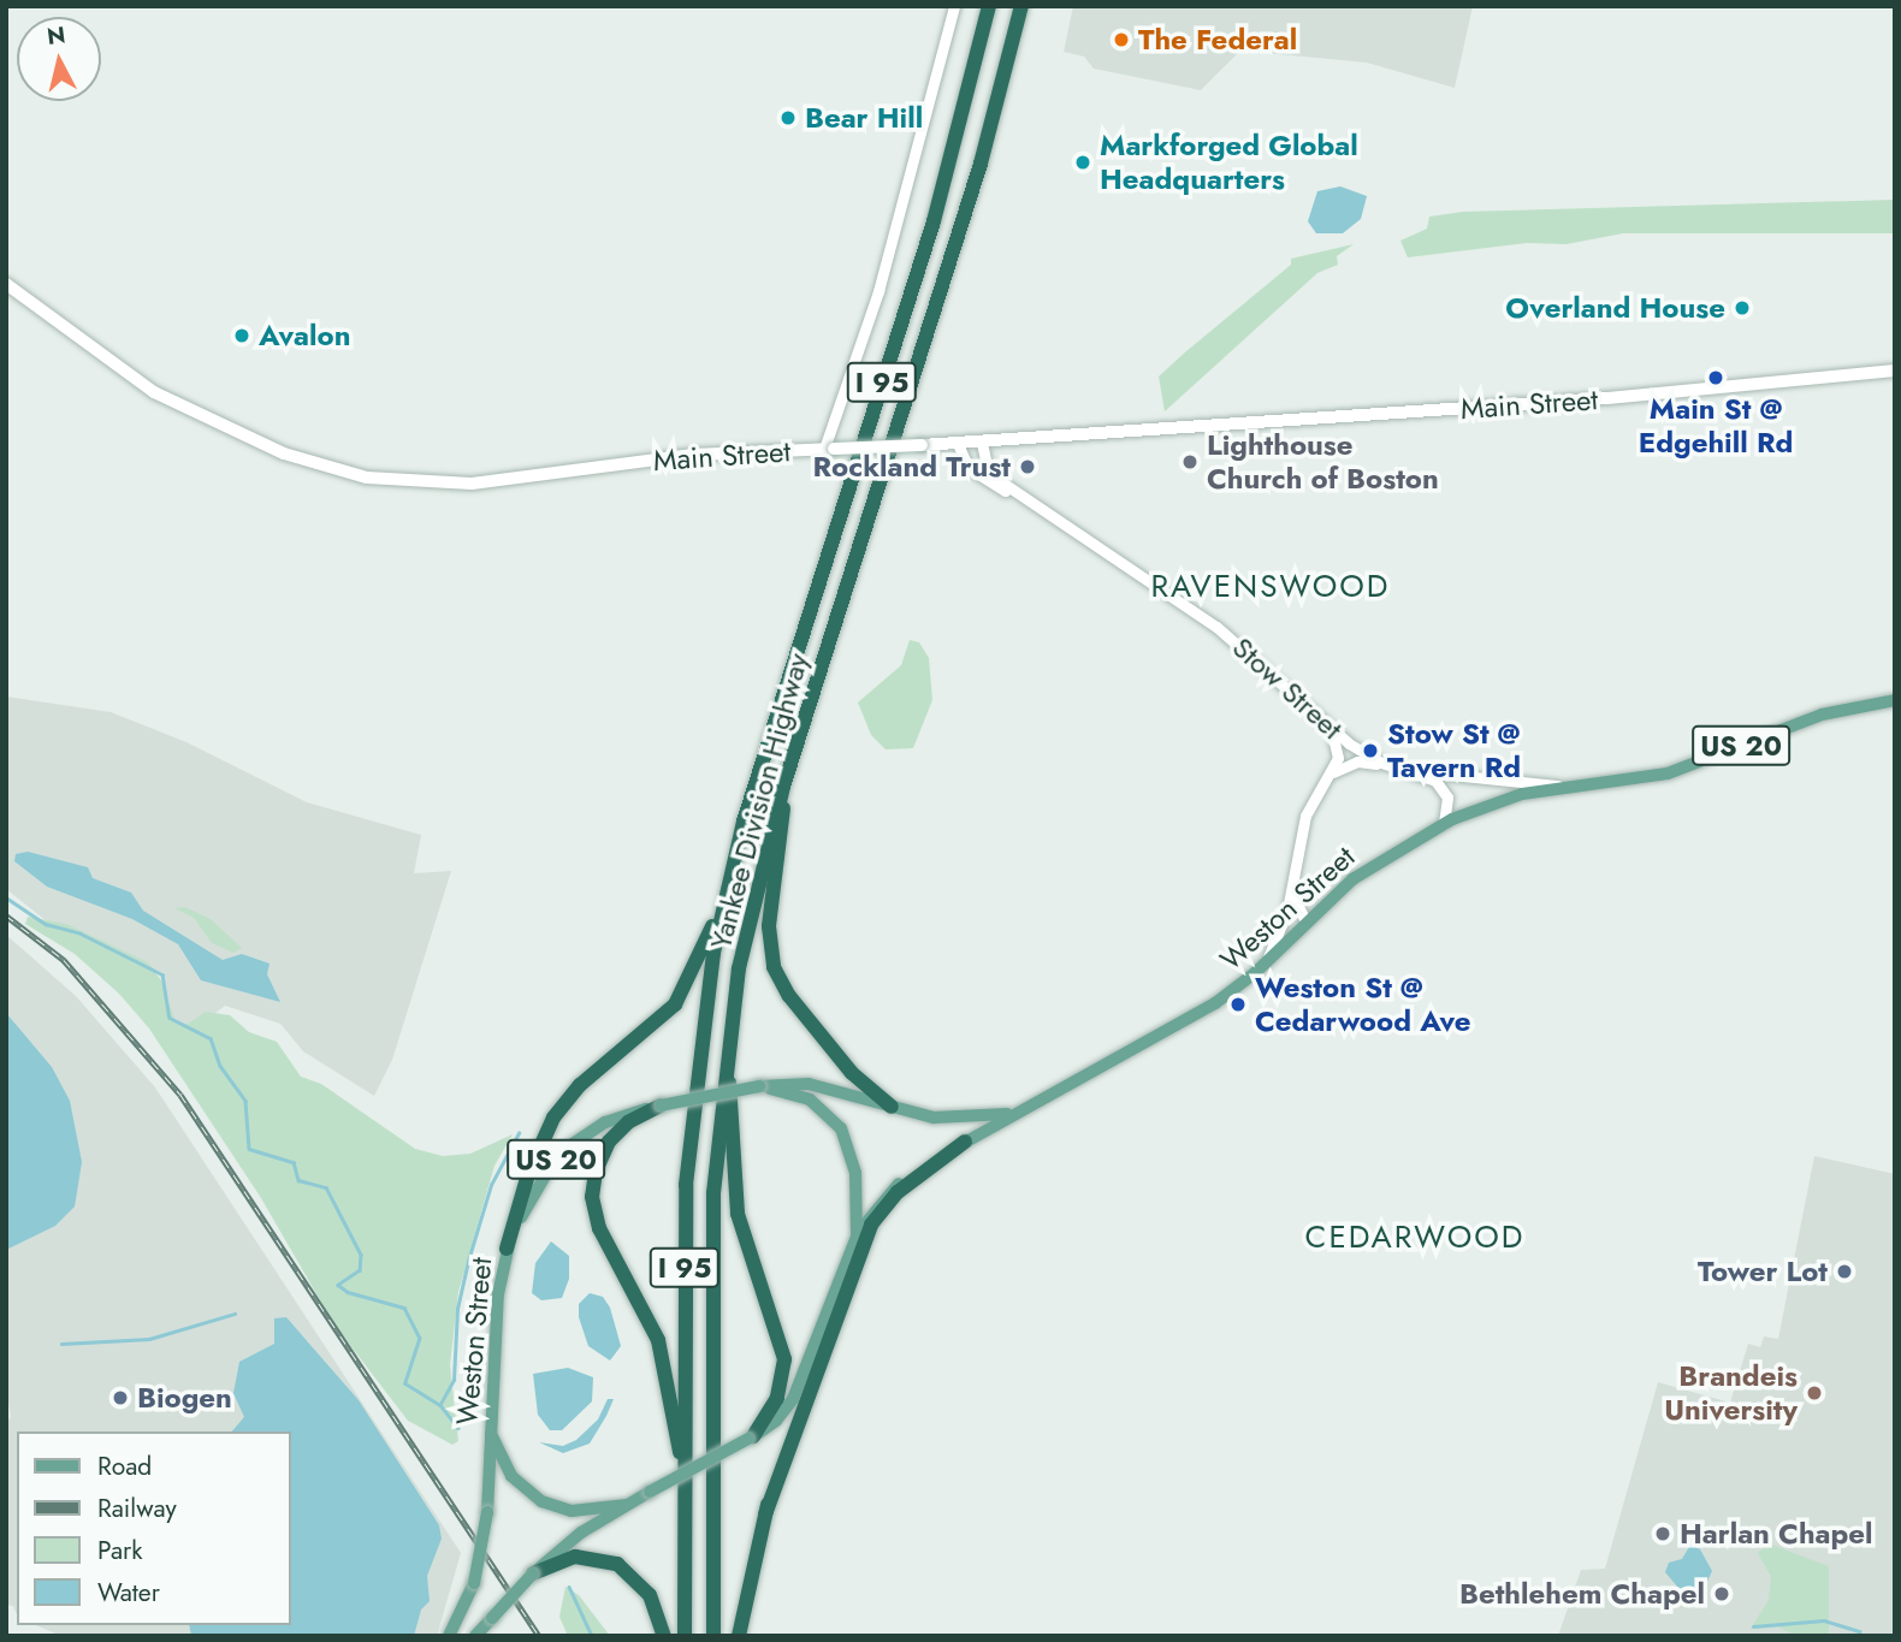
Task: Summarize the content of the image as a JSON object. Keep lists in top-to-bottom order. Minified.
{"streets":{"highway":["I 95","Yankee Division Highway"],"main road":["Main Street","US 20","Weston Street"],"street":["Stow Street"]},"crossings":[["Main Street","Stow Street"],["Stow Street","Weston Street"],["US 20","Weston Street"]],"districts":["RAVENSWOOD","CEDARWOOD"],"places":["The Federal","Bear Hill","Markforged Global Headquarters","Overland House","Avalon","Main St @ Edgehill Rd","Lighthouse Church of Boston","Rockland Trust","Stow St @ Tavern Rd","Weston St @ Cedarwood Ave","Tower Lot","Brandeis University","Biogen","Harlan Chapel","Bethlehem Chapel"],"legend":["Road","Railway","Park","Water"],"north":"top"}
